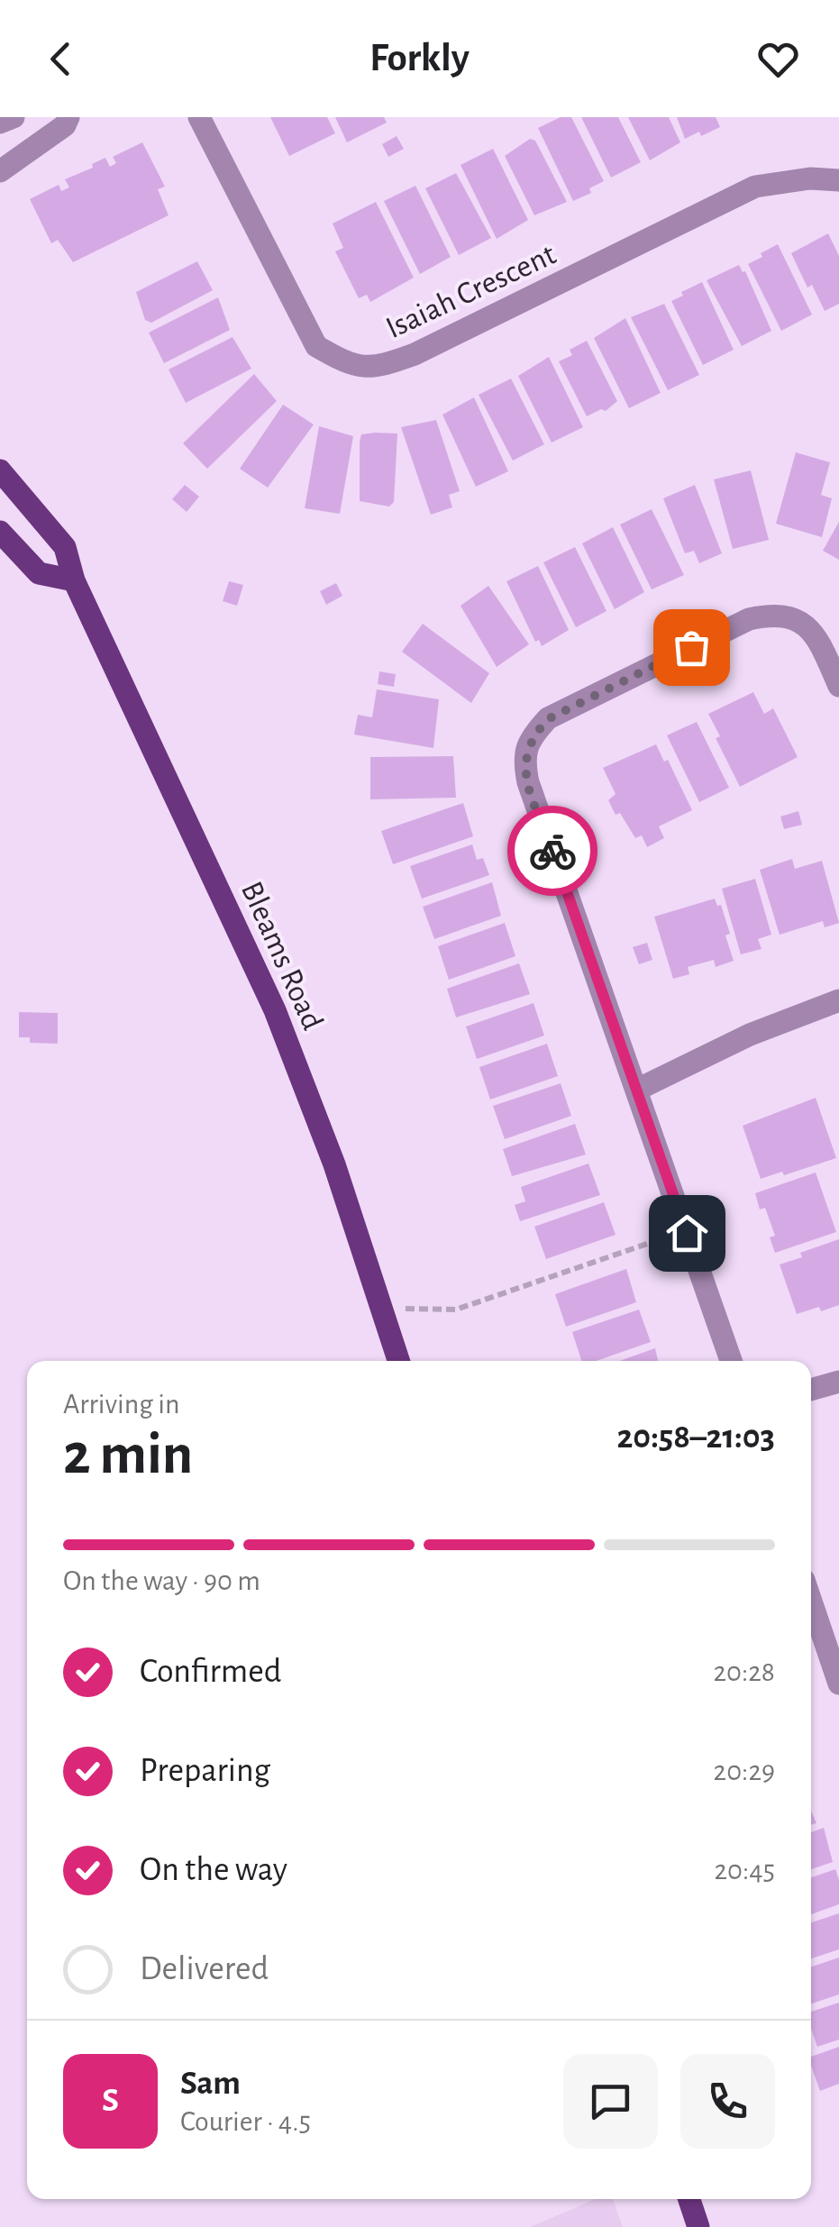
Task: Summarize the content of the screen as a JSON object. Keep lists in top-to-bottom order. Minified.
{"streets":{"main road":["Bleams Road"],"street":["Isaiah Crescent"]},"page":{"header":"Forkly","heading":["2 min","Arriving in","20:58–21:03"],"panel":["Sam","Courier · 4.5"],"bar":"On the way · 90 m","list":[["Confirmed","20:28"],["Preparing","20:29"],["On the way","20:45"],"Delivered"],"round":"S"}}
